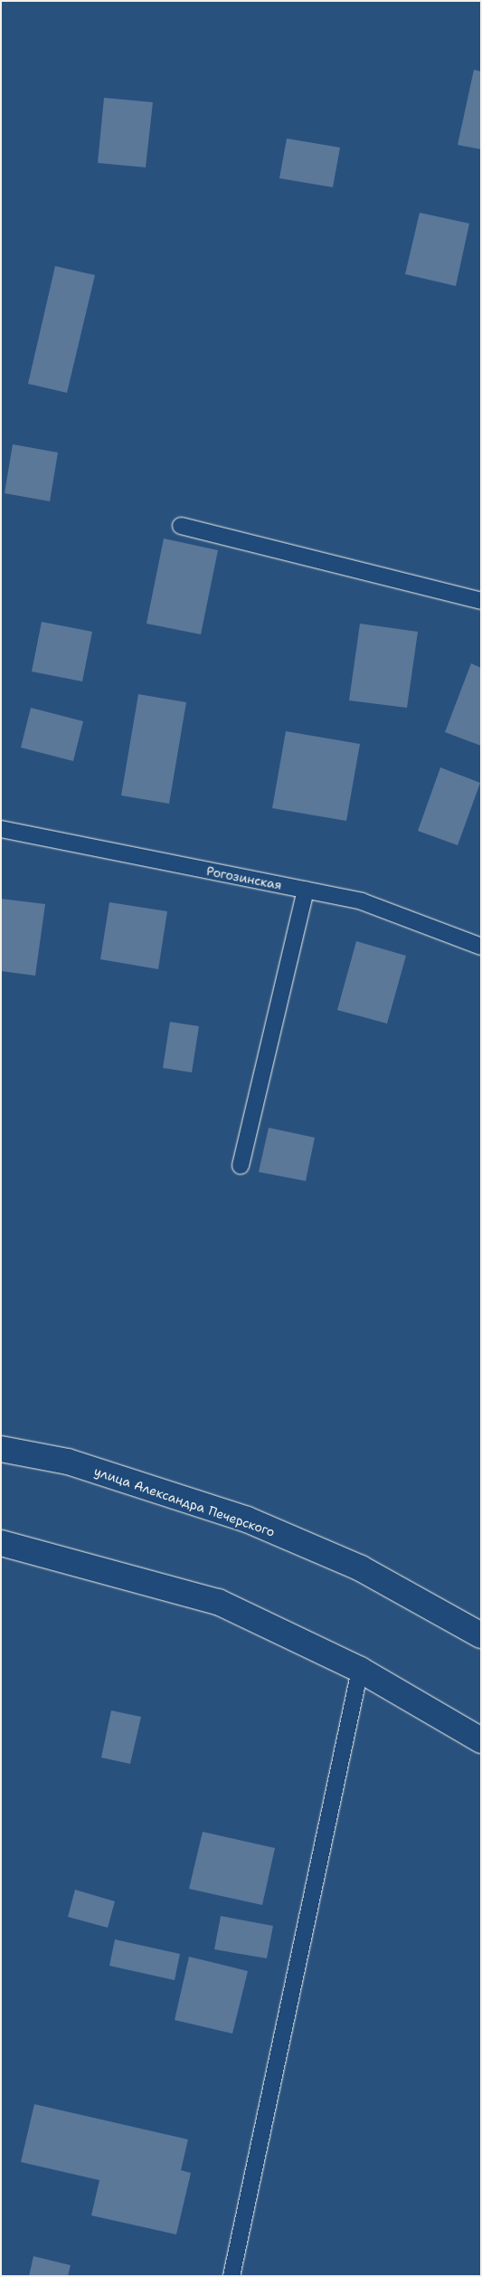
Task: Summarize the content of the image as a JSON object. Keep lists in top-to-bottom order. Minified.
{"streets":{"street":["улица Александра Печерского"],"lane":["Рогозинская"]}}
